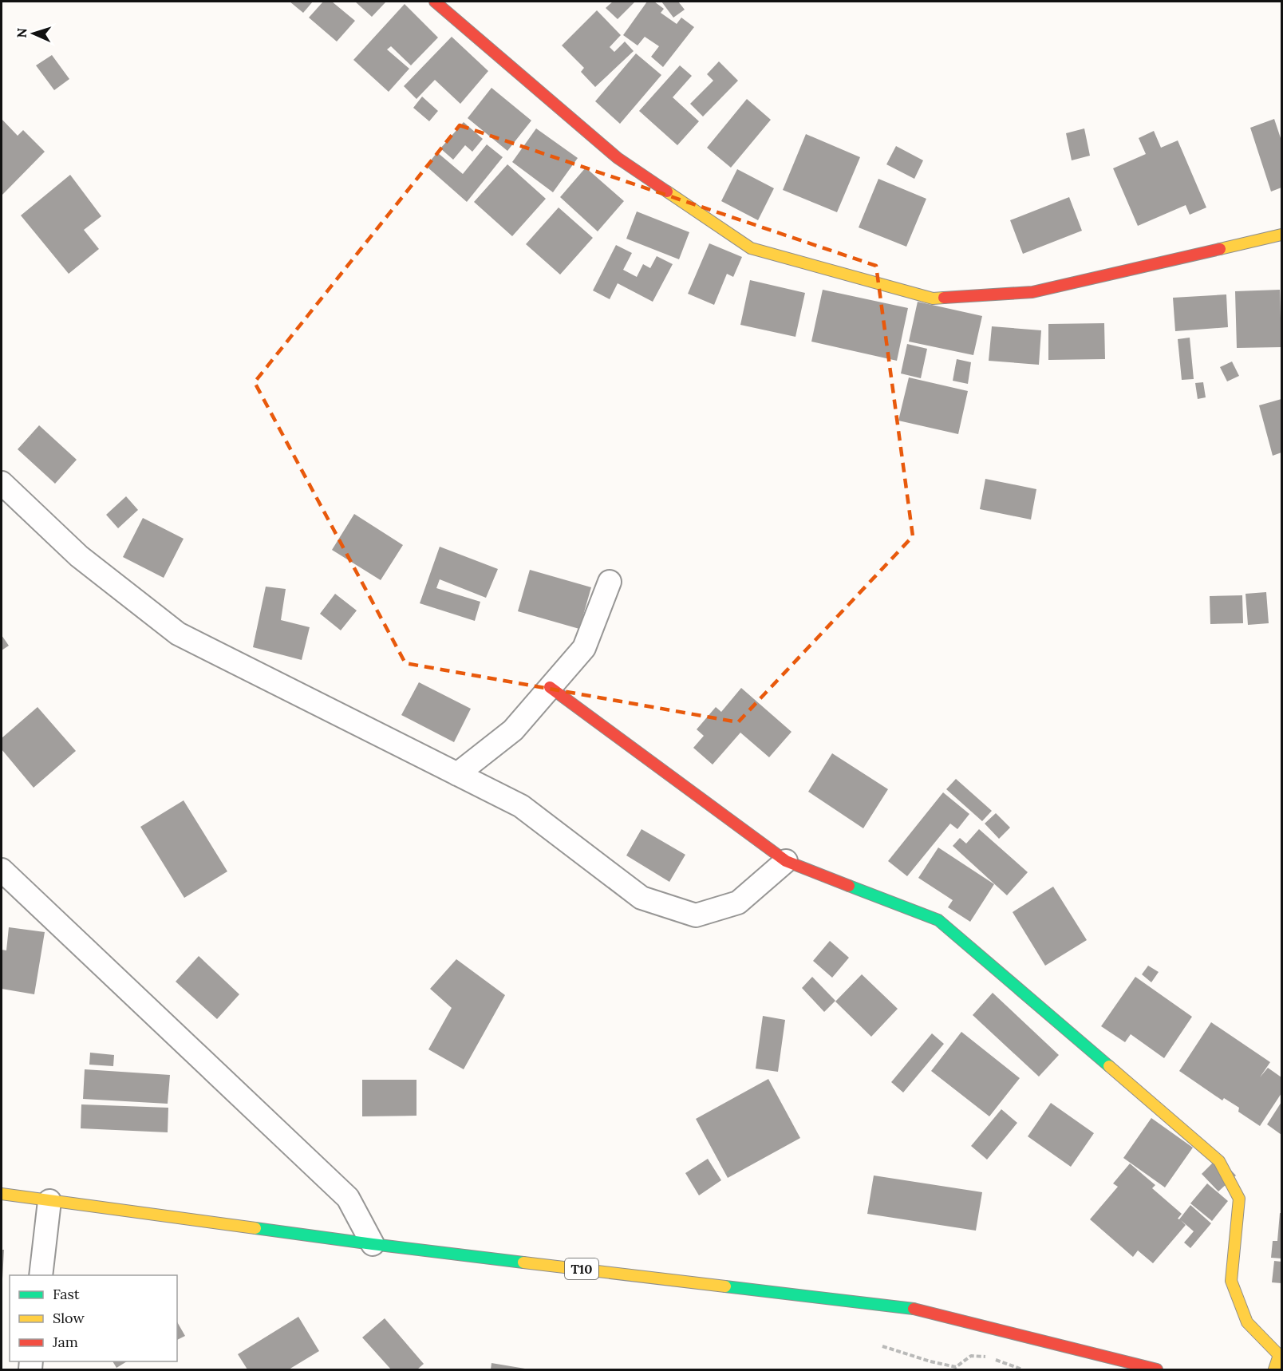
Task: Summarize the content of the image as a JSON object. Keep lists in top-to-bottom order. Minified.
{"streets":{"main road":["T10"]},"legend":["Fast","Slow","Jam"],"north":"left"}
